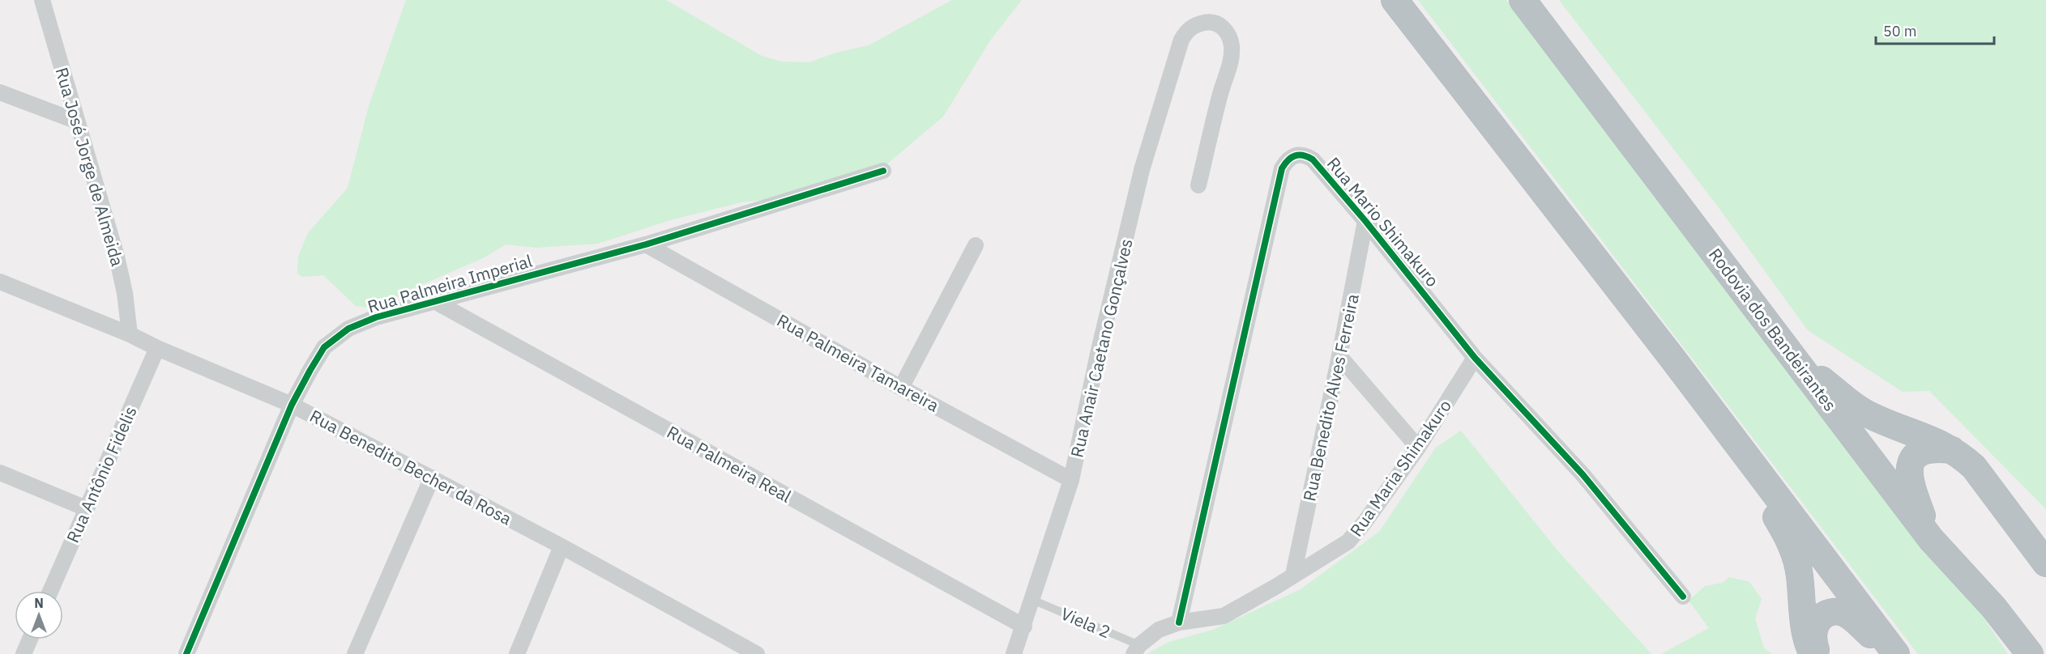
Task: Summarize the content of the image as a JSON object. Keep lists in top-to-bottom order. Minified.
{"streets":{"highway":["Rodovia dos Bandeirantes"],"street":["Rua José Jorge de Almeida","Rua Mario Shimakuro","Rua Palmeira Imperial","Rua Anair Caetano Gonçalves","Rua Palmeira Tamareira","Rua Benedito Alves Ferreira","Rua Palmeira Real","Rua Benedito Becher da Rosa","Rua Maria Shimakuro","Rua Antônio Fidelis"],"lane":["Viela 2"]},"crossings":[["Rua José Jorge de Almeida","Rua Benedito Becher da Rosa"],["Rua Mario Shimakuro","Rua Benedito Alves Ferreira"],["Rua Mario Shimakuro","Rua Maria Shimakuro"],["Rua Palmeira Imperial","Rua Palmeira Tamareira"],["Rua Palmeira Imperial","Rua Palmeira Real"],["Rua Palmeira Imperial","Rua Benedito Becher da Rosa"],["Rua Anair Caetano Gonçalves","Rua Palmeira Tamareira"],["Rua Anair Caetano Gonçalves","Rua Palmeira Real"],["Rua Anair Caetano Gonçalves","Viela 2"],["Rua Benedito Alves Ferreira","Rua Maria Shimakuro"],["Rua Benedito Becher da Rosa","Rua Antônio Fidelis"],["Rua Maria Shimakuro","Viela 2"]],"scale_bar":"50 m","north":"top"}
